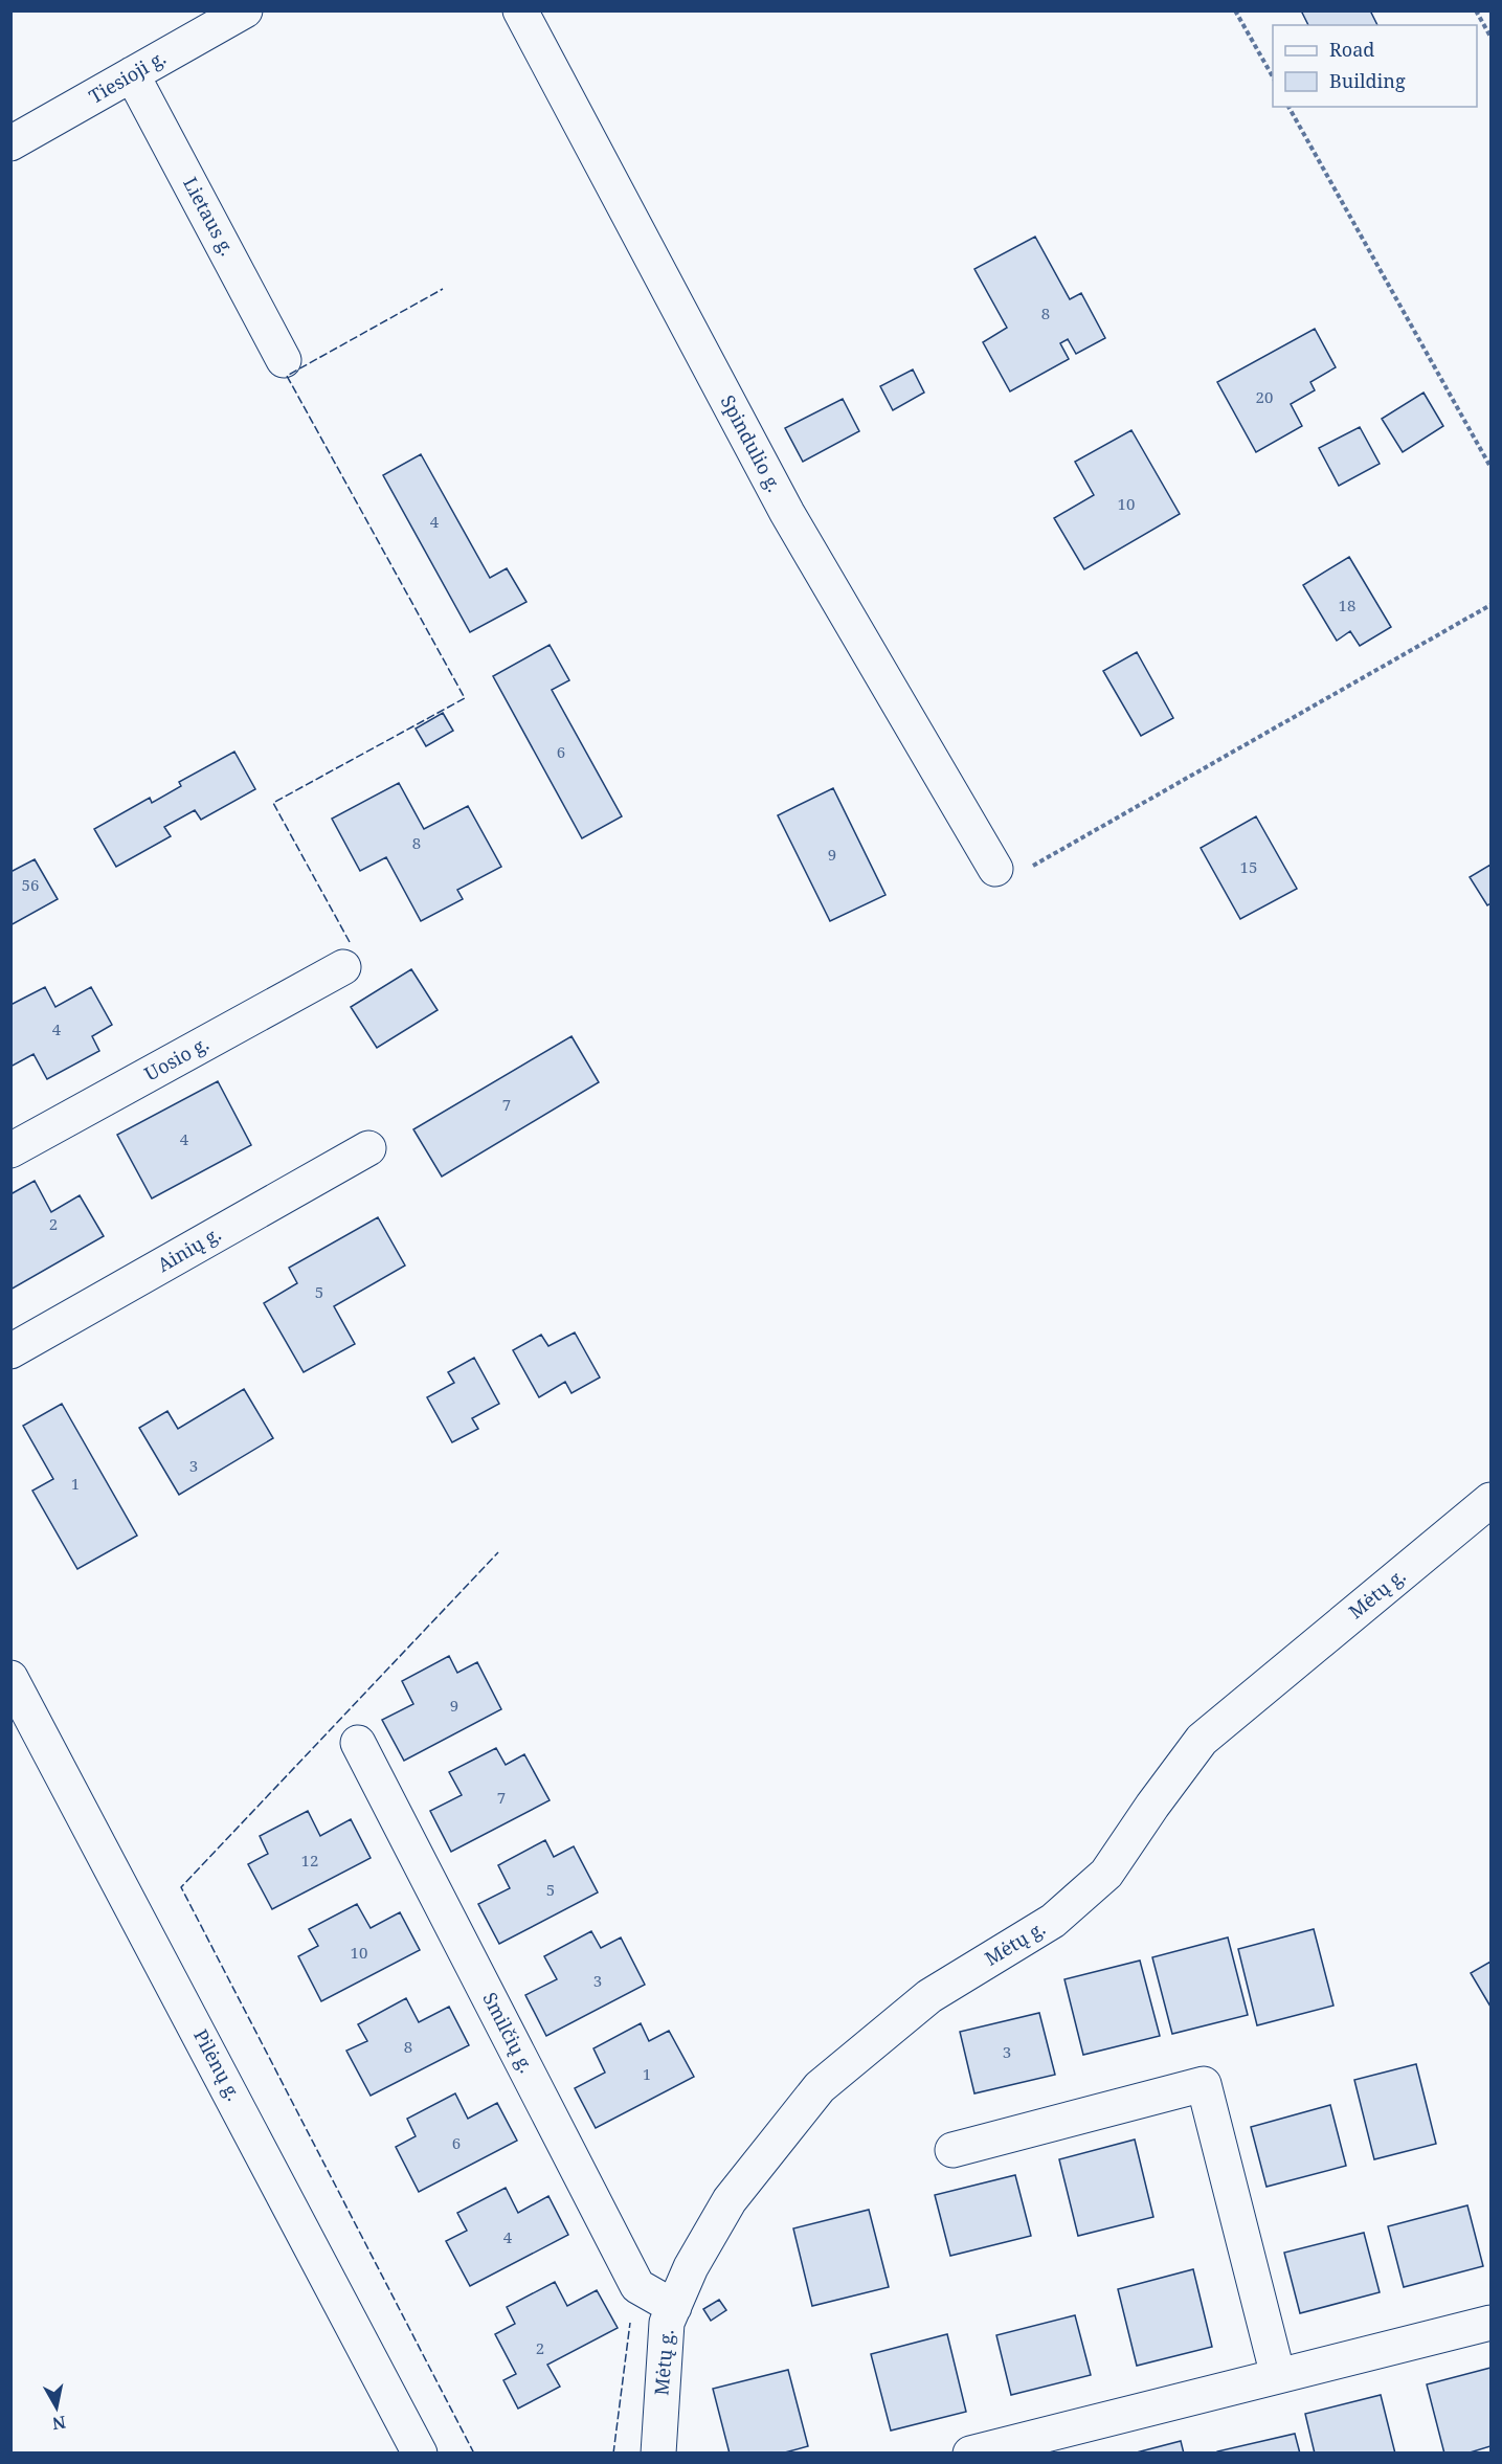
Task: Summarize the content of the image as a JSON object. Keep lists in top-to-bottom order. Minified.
{"streets":{"street":["Tiesioji g.","Lietaus g.","Spindulio g.","Uosio g.","Ainių g.","Mėtų g.","Smilčių g.","Pilėnų g."]},"crossings":[["Tiesioji g.","Lietaus g."],["Mėtų g.","Smilčių g."]],"house_numbers":["8","20","10","4","18","6","8","9","15","56","4","7","4","2","5","3","1","9","7","12","5","10","3","8","3","1","6","4","2"],"legend":["Road","Building"],"north":"bottom"}
